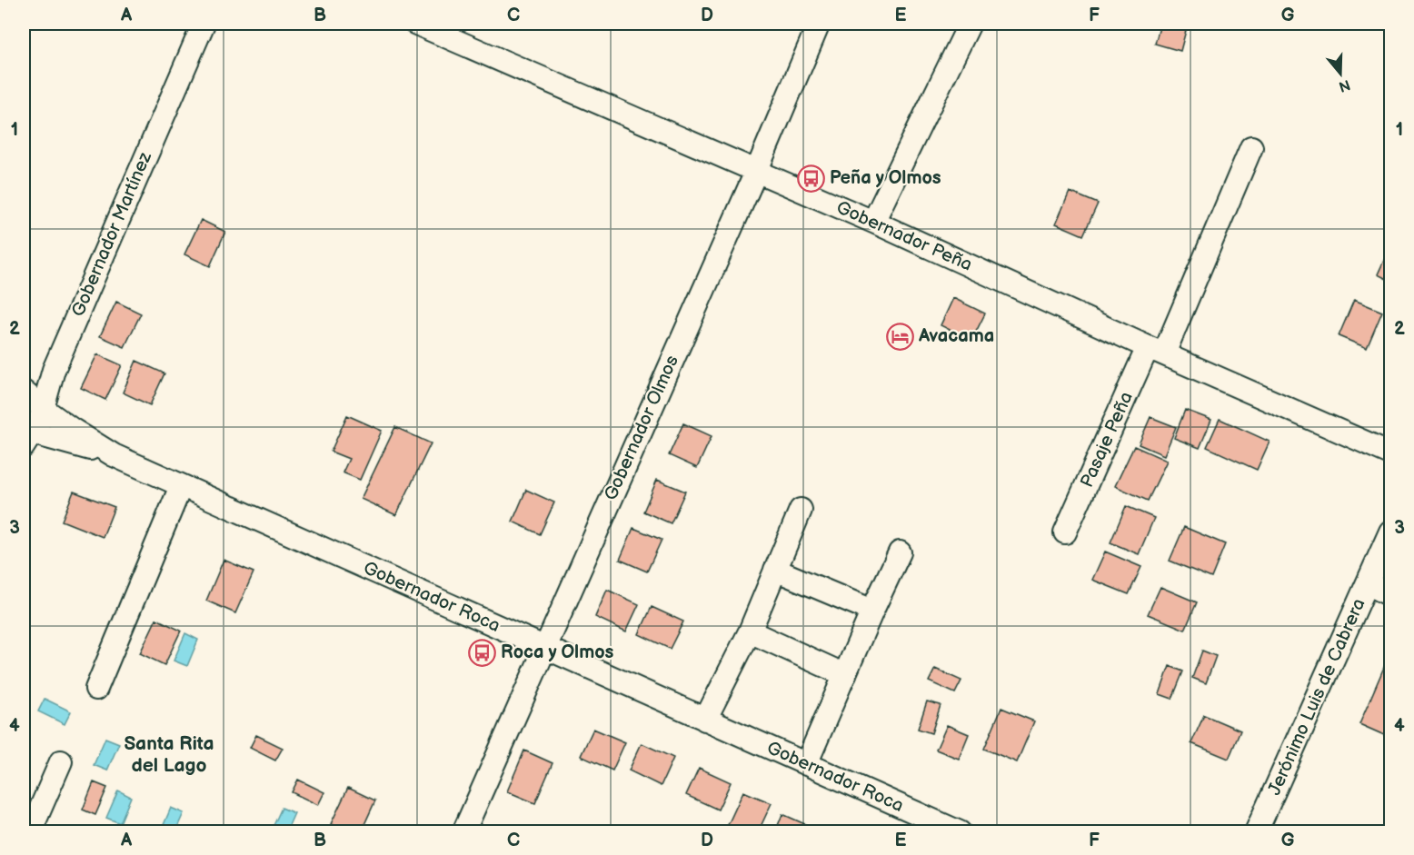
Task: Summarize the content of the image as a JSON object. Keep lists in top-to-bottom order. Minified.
{"streets":{"street":["Gobernador Martínez","Gobernador Peña","Gobernador Olmos","Pasaje Peña","Gobernador Roca","Jerónimo Luis de Cabrera"]},"crossings":[["Gobernador Martínez","Gobernador Roca"],["Gobernador Peña","Gobernador Olmos"],["Gobernador Peña","Pasaje Peña"],["Gobernador Olmos","Gobernador Roca"]],"districts":["Santa Rita del Lago"],"places":{"bus stop":["Peña y Olmos","Roca y Olmos"],"hotel":["Avacama"]},"north":"bottom","grid":{"columns":["A","B","C","D","E","F","G"],"rows":["1","2","3","4"]}}
